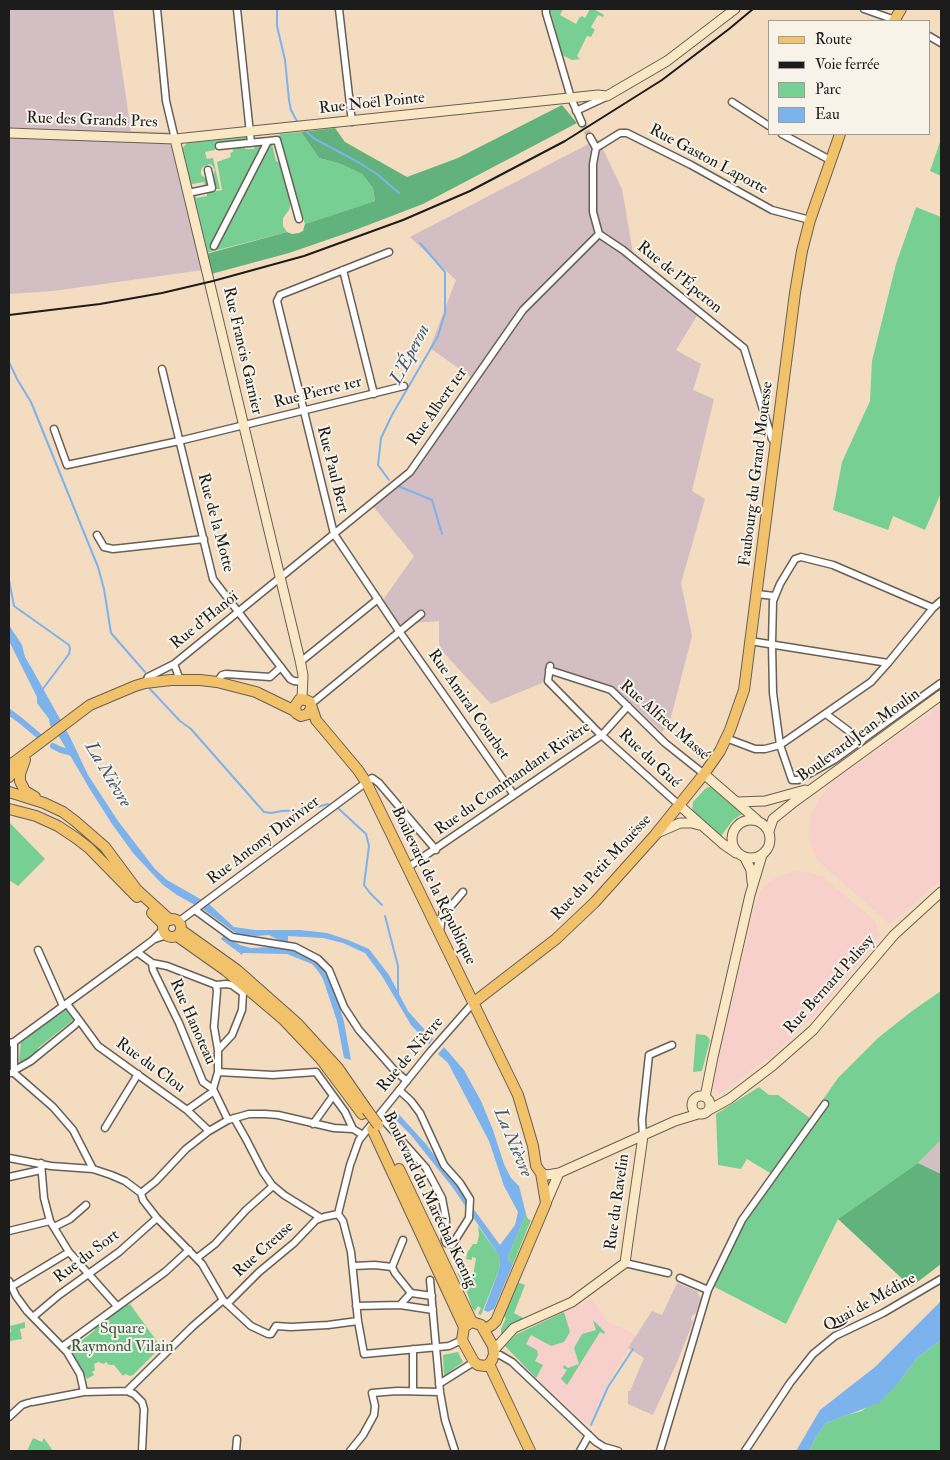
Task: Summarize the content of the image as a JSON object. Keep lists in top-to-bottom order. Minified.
{"streets":{"main road":["Faubourg du Grand Mouesse","Rue du Petit Mouësse","Boulevard de la République","Boulevard du Maréchal Kœnig"],"street":["Rue Noël Pointe","Rue des Grands Pres","Rue Gaston Laporte","Rue de l'Éperon","Rue Francis Garnier","Rue Pierre 1er","Rue Albert 1er","Rue Paul Bert","Rue de la Motte","Rue d'Hanoï","Rue Amiral Courbet","Rue Alfred Massé","Boulevard Jean Moulin","Rue du Gué","Rue du Commandant Rivière","Rue Antony Duvivier","Rue Bernard Palissy","Rue Hanoteau","Rue de Nièvre","Rue du Clou","Rue du Ravelin","Rue Creuse","Rue du Sort","Quai de Médine"]},"crossings":[["Rue Noël Pointe","Rue des Grands Pres"],["Rue Noël Pointe","Rue Francis Garnier"],["Rue des Grands Pres","Rue Francis Garnier"],["Rue Gaston Laporte","Faubourg du Grand Mouesse"],["Rue de l'Éperon","Rue Albert 1er"],["Rue de l'Éperon","Faubourg du Grand Mouesse"],["Rue Francis Garnier","Rue Pierre 1er"],["Rue Francis Garnier","Rue Albert 1er"],["Rue Francis Garnier","Rue de la Motte"],["Rue Francis Garnier","Rue d'Hanoï"],["Rue Francis Garnier","Boulevard de la République"],["Rue Pierre 1er","Rue Paul Bert"],["Rue Pierre 1er","Rue de la Motte"],["Rue Albert 1er","Rue Paul Bert"],["Rue Albert 1er","Rue d'Hanoï"],["Rue Paul Bert","Rue Amiral Courbet"],["Faubourg du Grand Mouesse","Rue Alfred Massé"],["Faubourg du Grand Mouesse","Rue du Gué"],["Faubourg du Grand Mouesse","Rue du Petit Mouësse"],["Rue de la Motte","Rue d'Hanoï"],["Rue Amiral Courbet","Rue du Commandant Rivière"],["Rue Alfred Massé","Rue du Gué"],["Rue Alfred Massé","Rue du Commandant Rivière"],["Rue du Gué","Rue du Commandant Rivière"],["Rue du Gué","Rue du Petit Mouësse"],["Rue du Commandant Rivière","Boulevard de la République"],["Rue Antony Duvivier","Boulevard de la République"],["Rue Antony Duvivier","Rue du Clou"],["Rue Antony Duvivier","Boulevard du Maréchal Kœnig"],["Rue du Petit Mouësse","Boulevard de la République"],["Rue du Petit Mouësse","Rue de Nièvre"],["Boulevard de la République","Rue de Nièvre"],["Boulevard de la République","Rue du Ravelin"],["Rue Bernard Palissy","Rue du Ravelin"],["Rue de Nièvre","Boulevard du Maréchal Kœnig"]],"water":["L'Éperon","La Nièvre"],"parks":["Square Raymond Vilain"],"legend":["Route","Voie ferrée","Parc","Eau"]}
